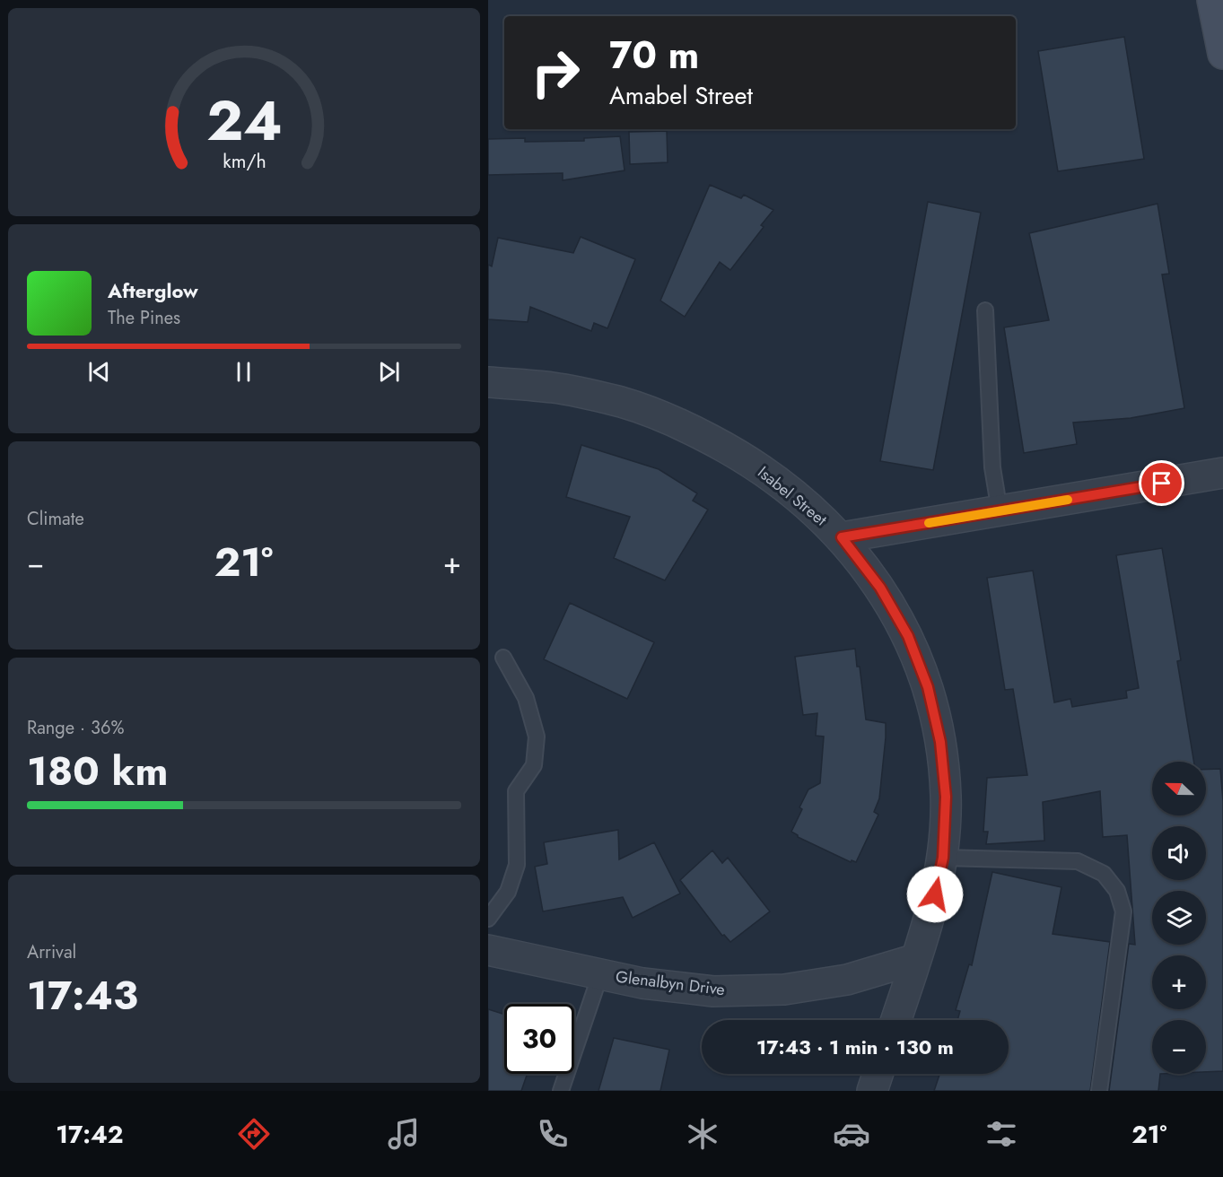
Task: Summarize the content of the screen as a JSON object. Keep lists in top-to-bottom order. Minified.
{"streets":{"street":["Isabel Street","Glenalbyn Drive"]},"crossings":[["Isabel Street","Glenalbyn Drive"]],"north":"left","page":{"turn":["70 m","Amabel Street"],"song":["Afterglow","The Pines"],"tile":["Climate",["Range · 36%","180 km"],["Arrival","17:43"]],"heat":["−","21°","+"],"map_buttons":["+","−"],"limit":"30","trip":"17:43 · 1 min · 130 m","tabs":["17:42","21°"],"gauge":["24","km/h"]}}
